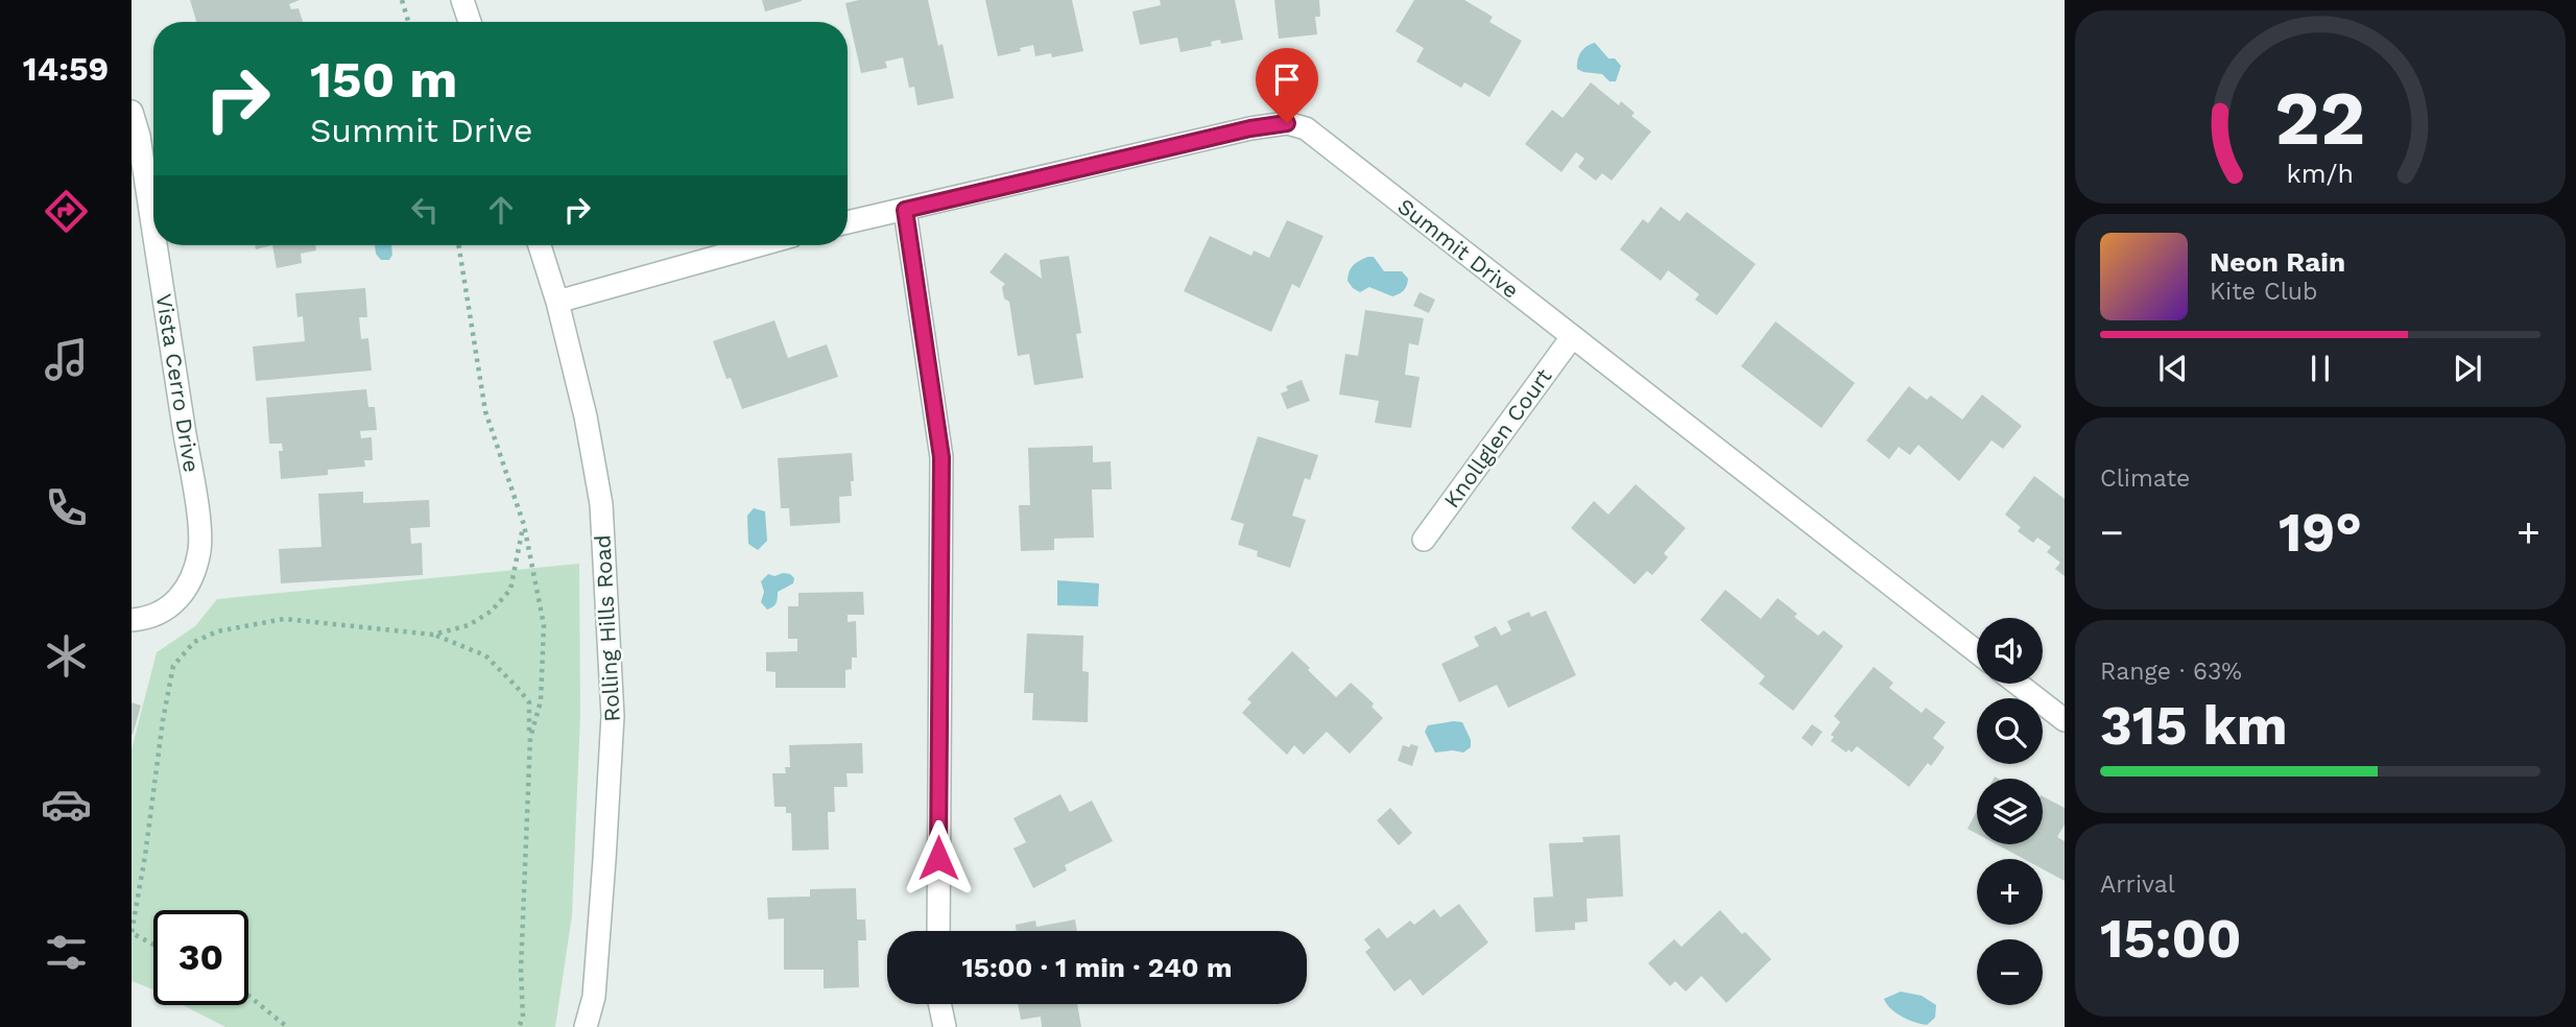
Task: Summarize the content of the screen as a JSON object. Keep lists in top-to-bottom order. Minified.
{"streets":{"street":["Summit Drive","Vista Cerro Drive","Knollglen Court","Rolling Hills Road"]},"crossings":[["Summit Drive","Knollglen Court"]],"page":{"tabs":"14:59","turn":["150 m","Summit Drive"],"song":["Neon Rain","Kite Club"],"tile":["Climate",["Range · 63%","315 km"],["Arrival","15:00"]],"heat":["−","19°","+"],"map_buttons":["+","−"],"limit":"30","trip":"15:00 · 1 min · 240 m","gauge":["22","km/h"]}}
